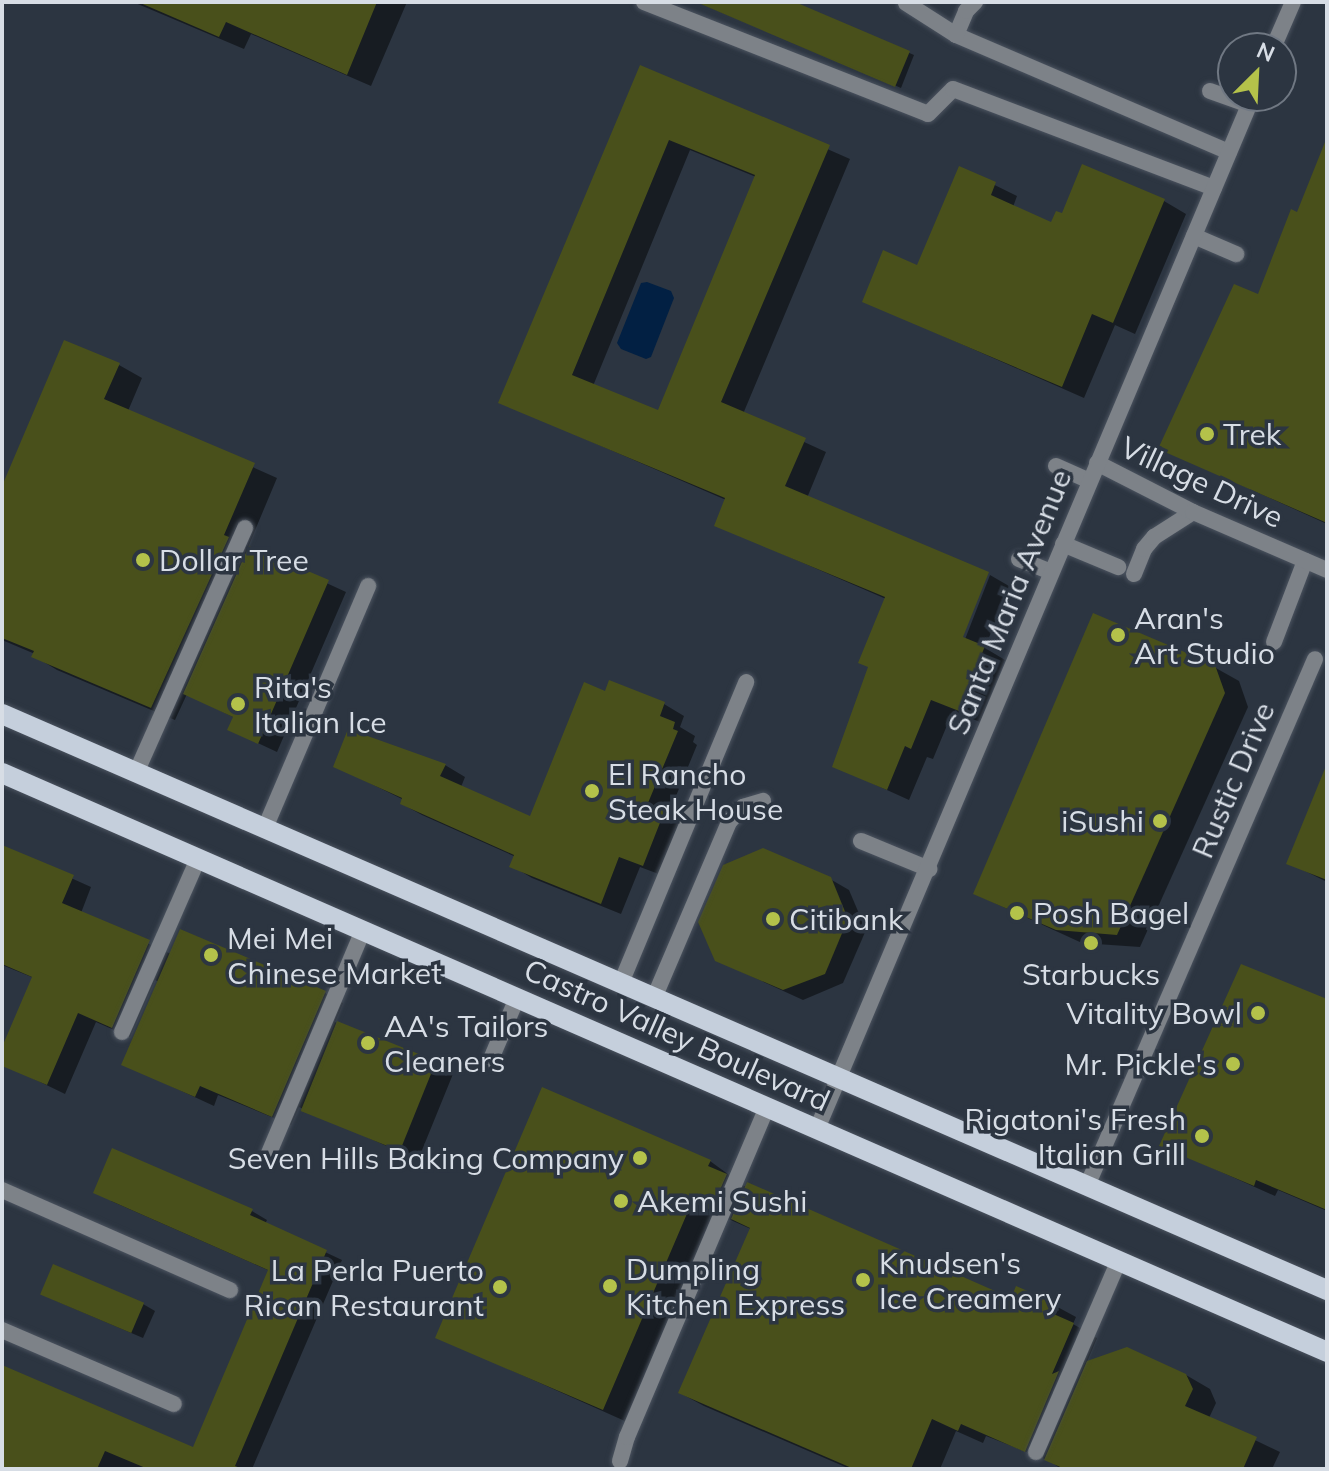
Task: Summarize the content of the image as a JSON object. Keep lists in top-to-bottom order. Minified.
{"streets":{"main road":["Castro Valley Boulevard"],"street":["Village Drive","Santa Maria Avenue","Rustic Drive"]},"crossings":[["Village Drive","Santa Maria Avenue"],["Santa Maria Avenue","Castro Valley Boulevard"],["Rustic Drive","Castro Valley Boulevard"]],"places":["Trek","Dollar Tree","Aran's Art Studio","Rita's Italian Ice","El Rancho Steak House","iSushi","Posh Bagel","Citibank","Starbucks","Mei Mei Chinese Market","Vitality Bowl","AA's Tailors Cleaners","Mr. Pickle's","Rigatoni's Fresh Italian Grill","Seven Hills Baking Company","Akemi Sushi","Knudsen's Ice Creamery","Dumpling Kitchen Express","La Perla Puerto Rican Restaurant"],"north":"top right"}
